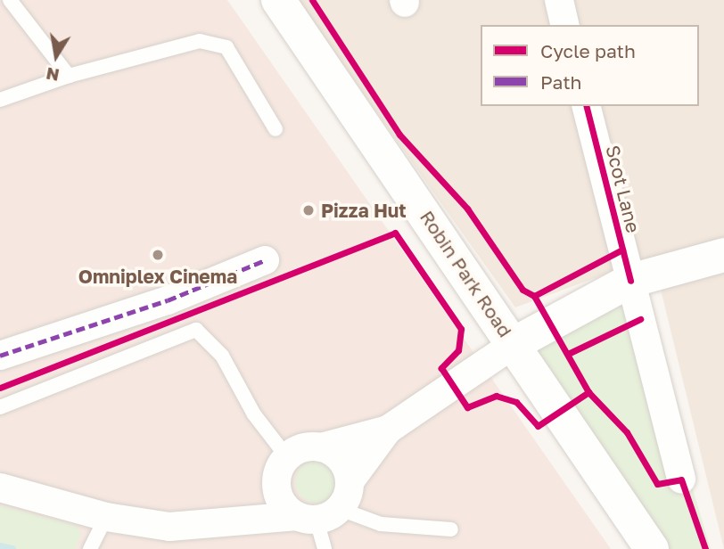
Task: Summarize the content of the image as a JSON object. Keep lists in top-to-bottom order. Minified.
{"streets":{"street":["Scot Lane","Robin Park Road"]},"places":["Pizza Hut","Omniplex Cinema"],"legend":["Cycle path","Path"],"north":"bottom"}
